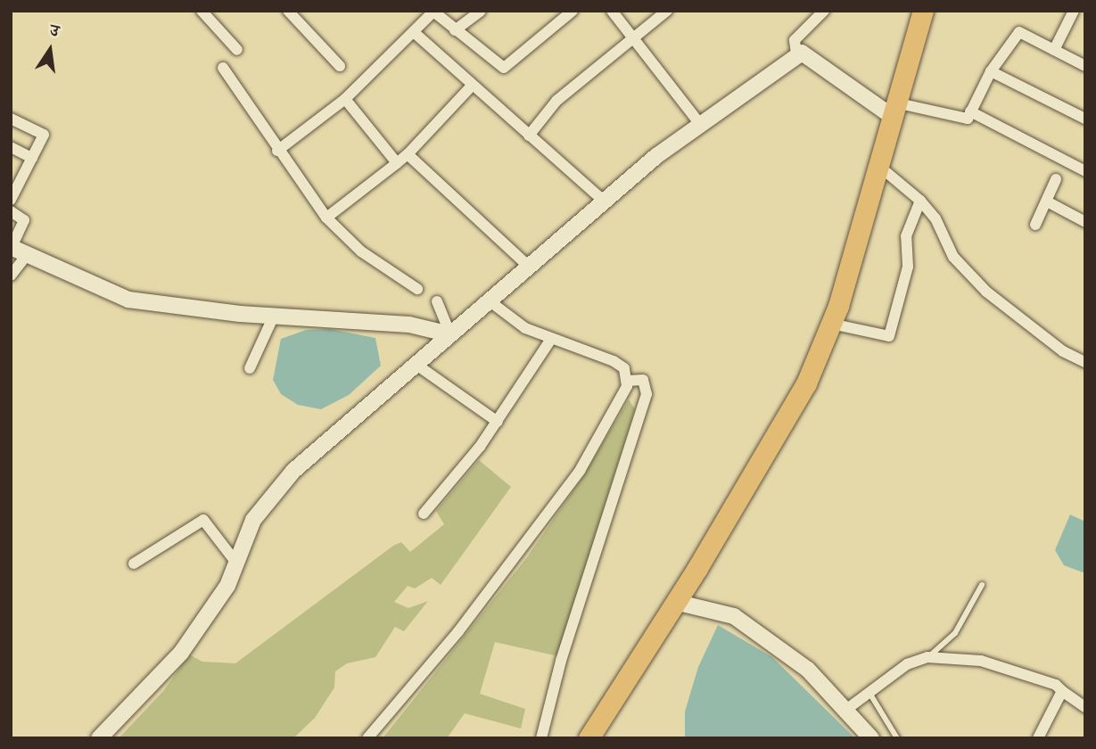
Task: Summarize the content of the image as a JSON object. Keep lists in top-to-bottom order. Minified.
{"north":"top"}
